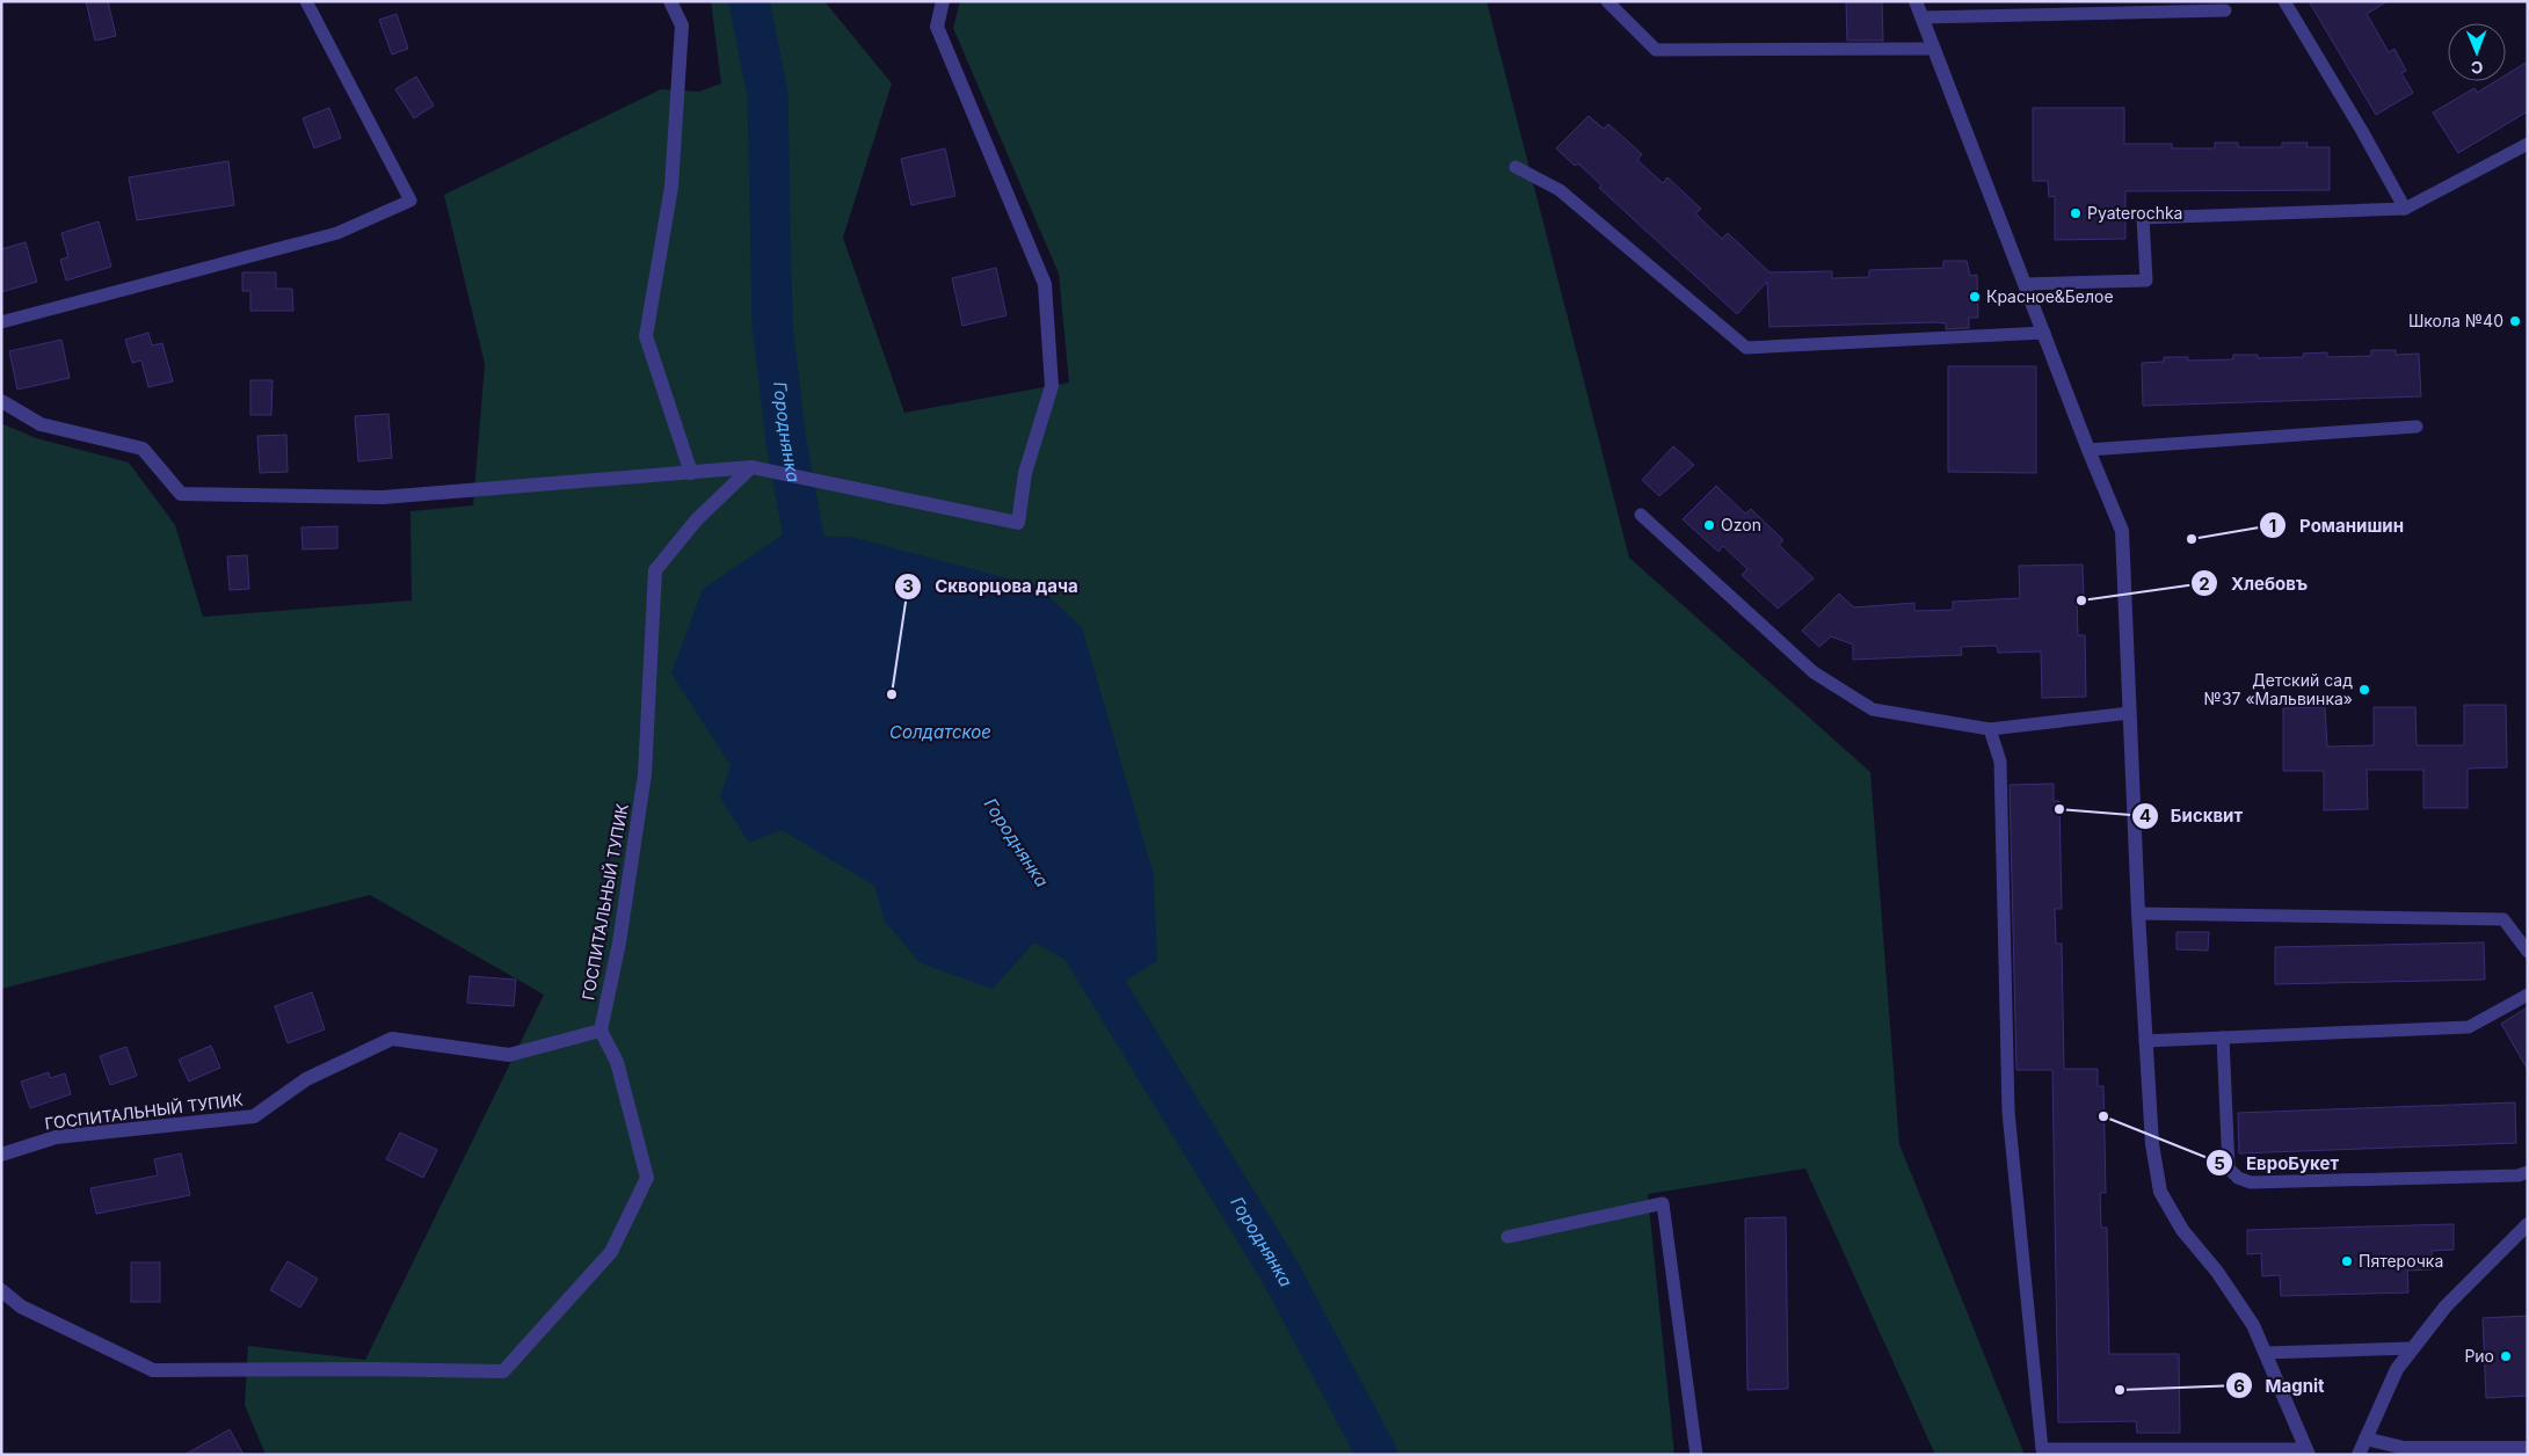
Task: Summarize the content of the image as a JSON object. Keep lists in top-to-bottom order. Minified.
{"streets":{"street":["ГОСПИТАЛЬНЫЙ ТУПИК"]},"water":["Городнянка","Солдатское"],"places":["Pyaterochka","Красное&Белое","Школа №40","Ozon","Романишин","Хлебовъ","Детский сад №37 «Мальвинка»","Скворцова дача","Бисквит","ЕвроБукет","Пятерочка","Рио","Magnit"],"north":"bottom"}
